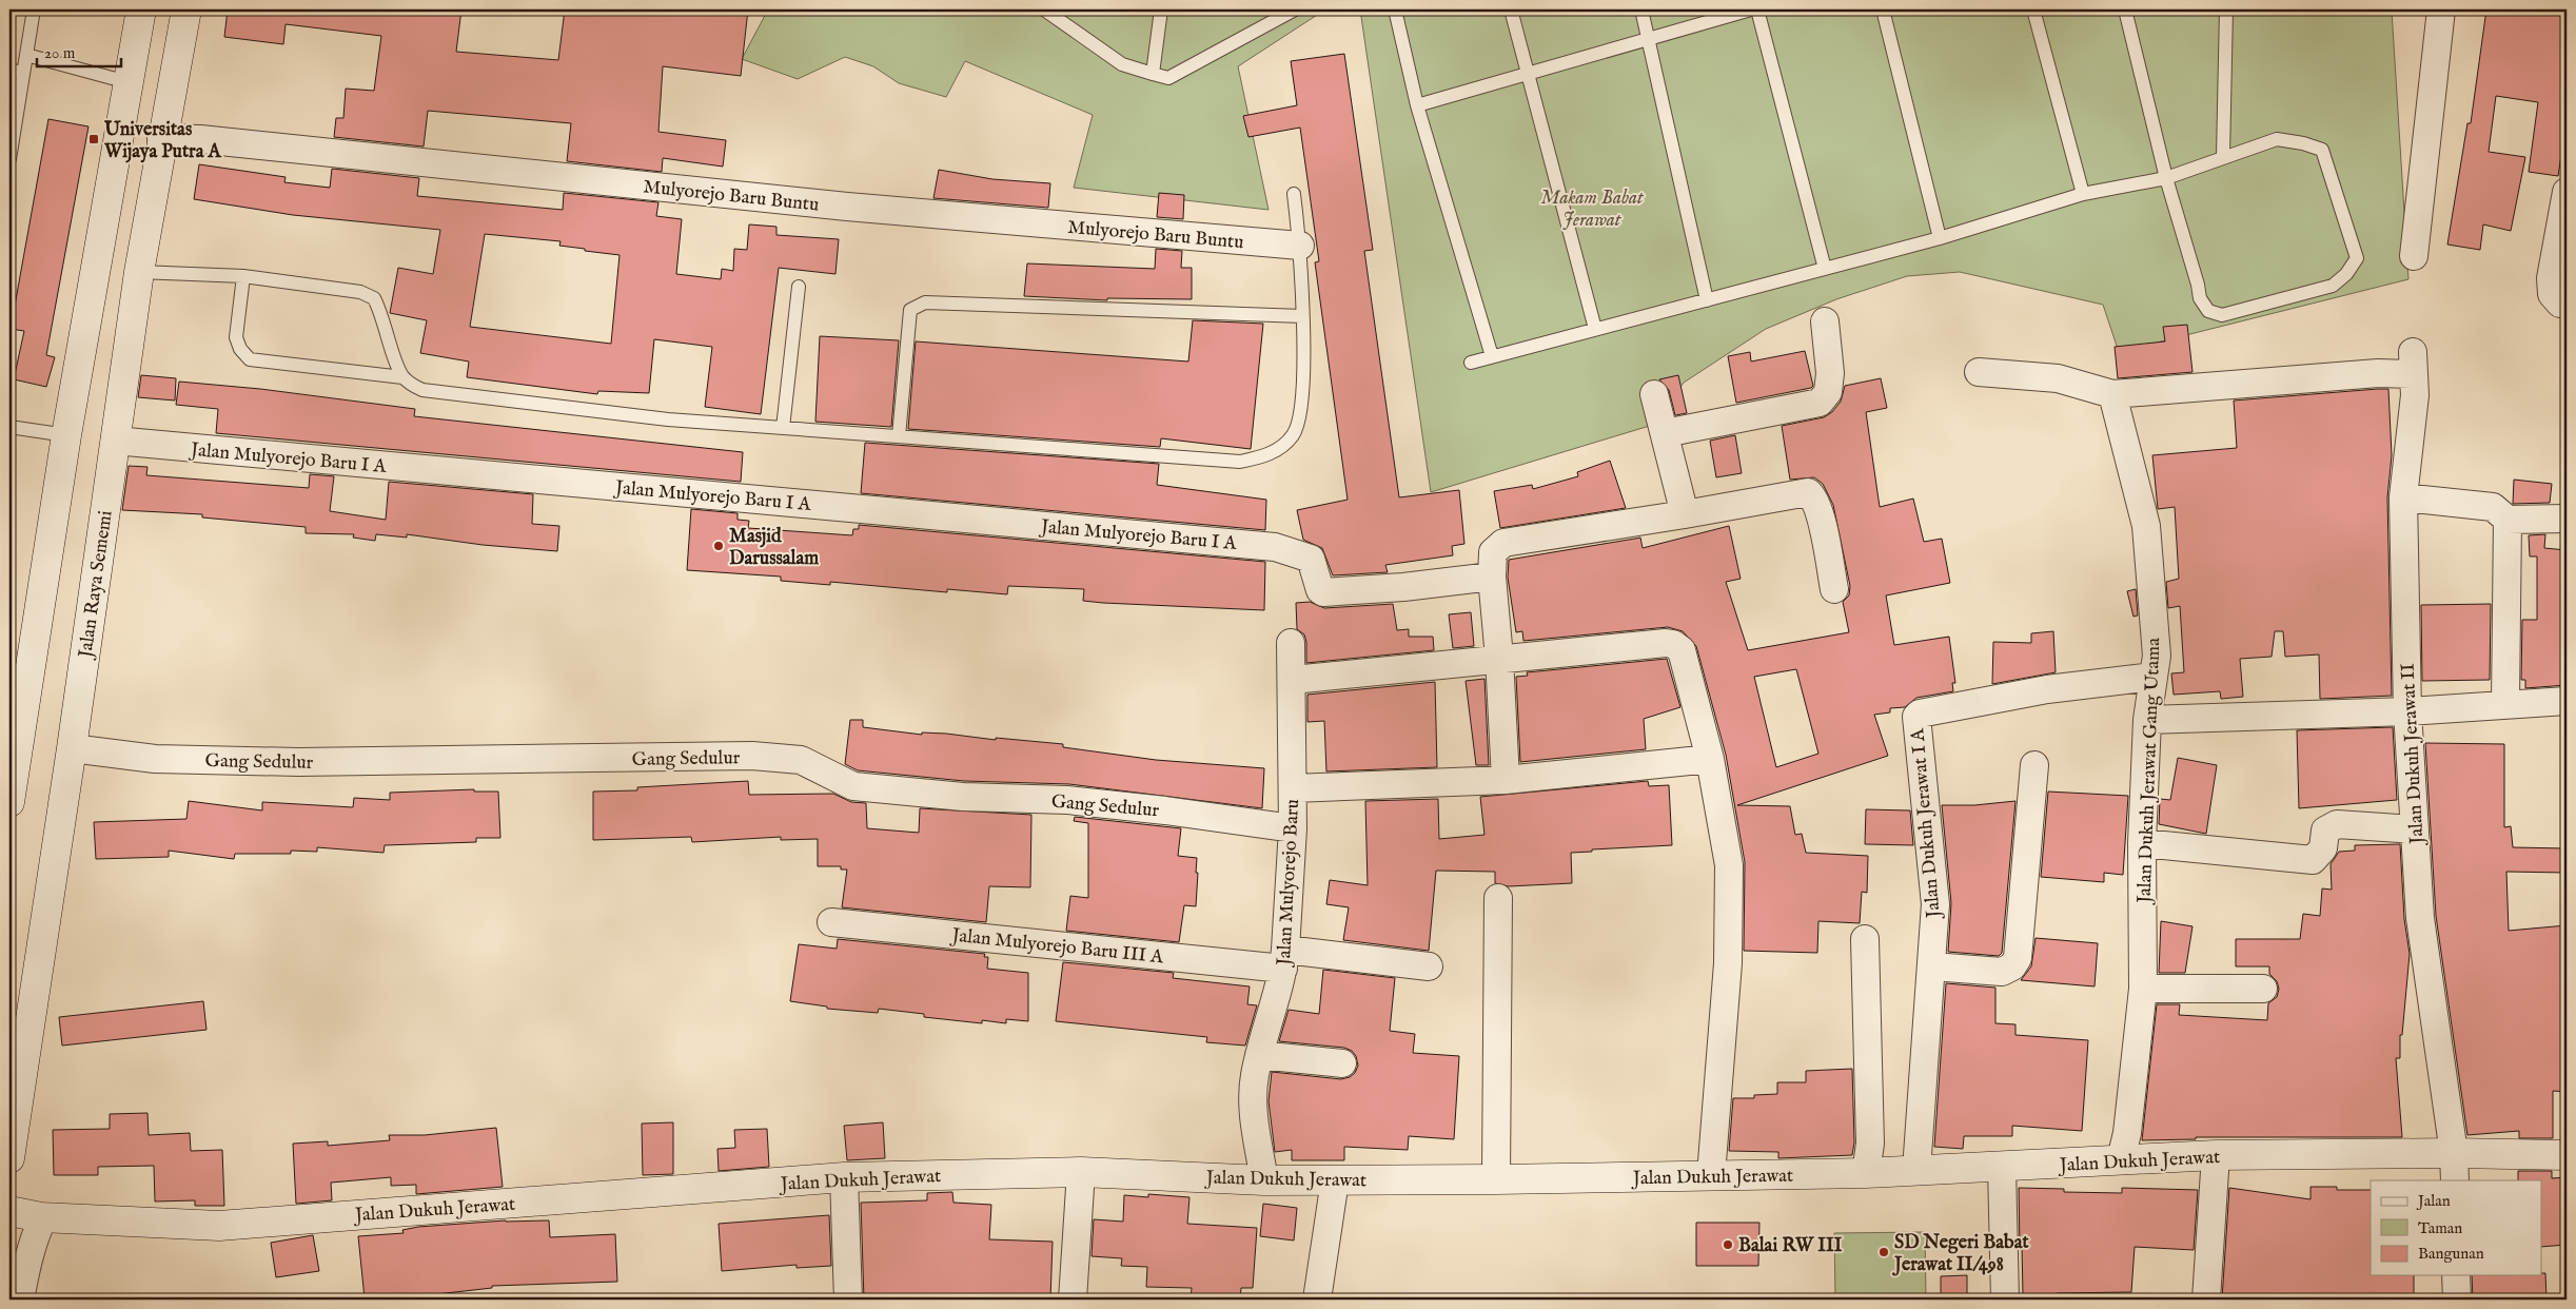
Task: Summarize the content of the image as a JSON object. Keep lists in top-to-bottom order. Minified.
{"streets":{"street":["Mulyorejo Baru Buntu","Jalan Mulyorejo Baru I A","Jalan Raya Sememi","Jalan Dukuh Jerawat II","Gang Sedulur","Jalan Dukuh Jerawat Gang Utama","Jalan Dukuh Jerawat I A","Jalan Mulyorejo Baru","Jalan Mulyorejo Baru III A","Jalan Dukuh Jerawat"]},"crossings":[["Mulyorejo Baru Buntu","Jalan Raya Sememi"],["Jalan Mulyorejo Baru I A","Jalan Raya Sememi"],["Jalan Raya Sememi","Gang Sedulur"],["Jalan Dukuh Jerawat II","Jalan Dukuh Jerawat Gang Utama"],["Jalan Dukuh Jerawat II","Jalan Dukuh Jerawat"],["Gang Sedulur","Jalan Mulyorejo Baru"],["Jalan Dukuh Jerawat Gang Utama","Jalan Dukuh Jerawat I A"],["Jalan Dukuh Jerawat Gang Utama","Jalan Dukuh Jerawat"],["Jalan Dukuh Jerawat I A","Jalan Dukuh Jerawat"],["Jalan Mulyorejo Baru","Jalan Mulyorejo Baru III A"],["Jalan Mulyorejo Baru","Jalan Dukuh Jerawat"]],"parks":["Makam Babat Jerawat"],"places":{"transit":["Universitas Wijaya Putra A"],"other":["Masjid Darussalam","Balai RW III","SD Negeri Babat Jerawat II/498"]},"legend":["Jalan","Taman","Bangunan"],"scale_bar":"20 m"}
